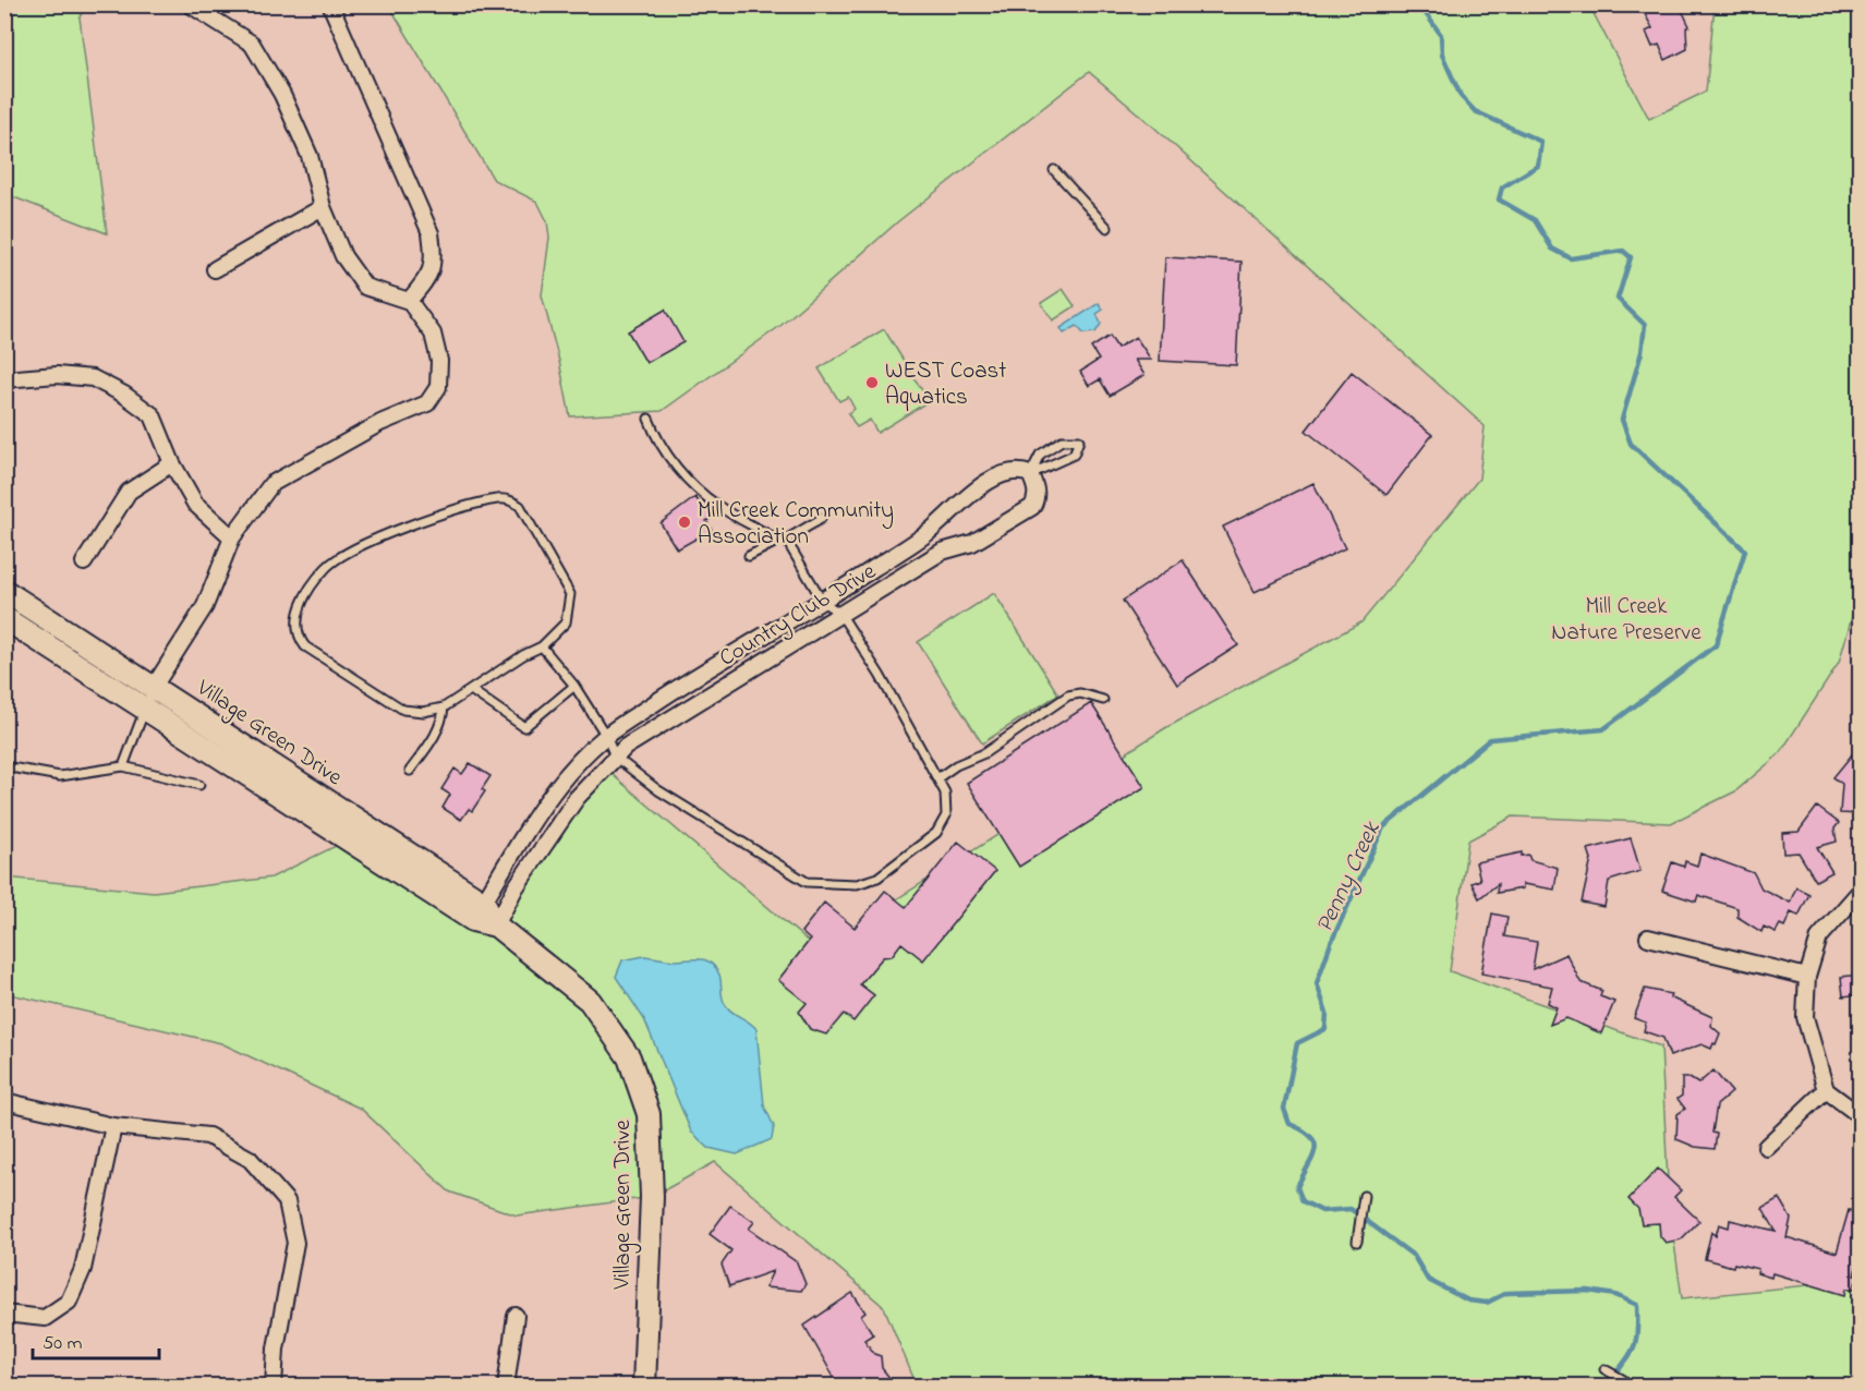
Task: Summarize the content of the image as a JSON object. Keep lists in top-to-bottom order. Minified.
{"streets":{"street":["Country Club Drive","Village Green Drive"]},"crossings":[["Country Club Drive","Village Green Drive"]],"water":["Penny Creek"],"parks":["Mill Creek Nature Preserve"],"places":["WEST Coast Aquatics","Mill Creek Community Association"],"scale_bar":"50 m"}
